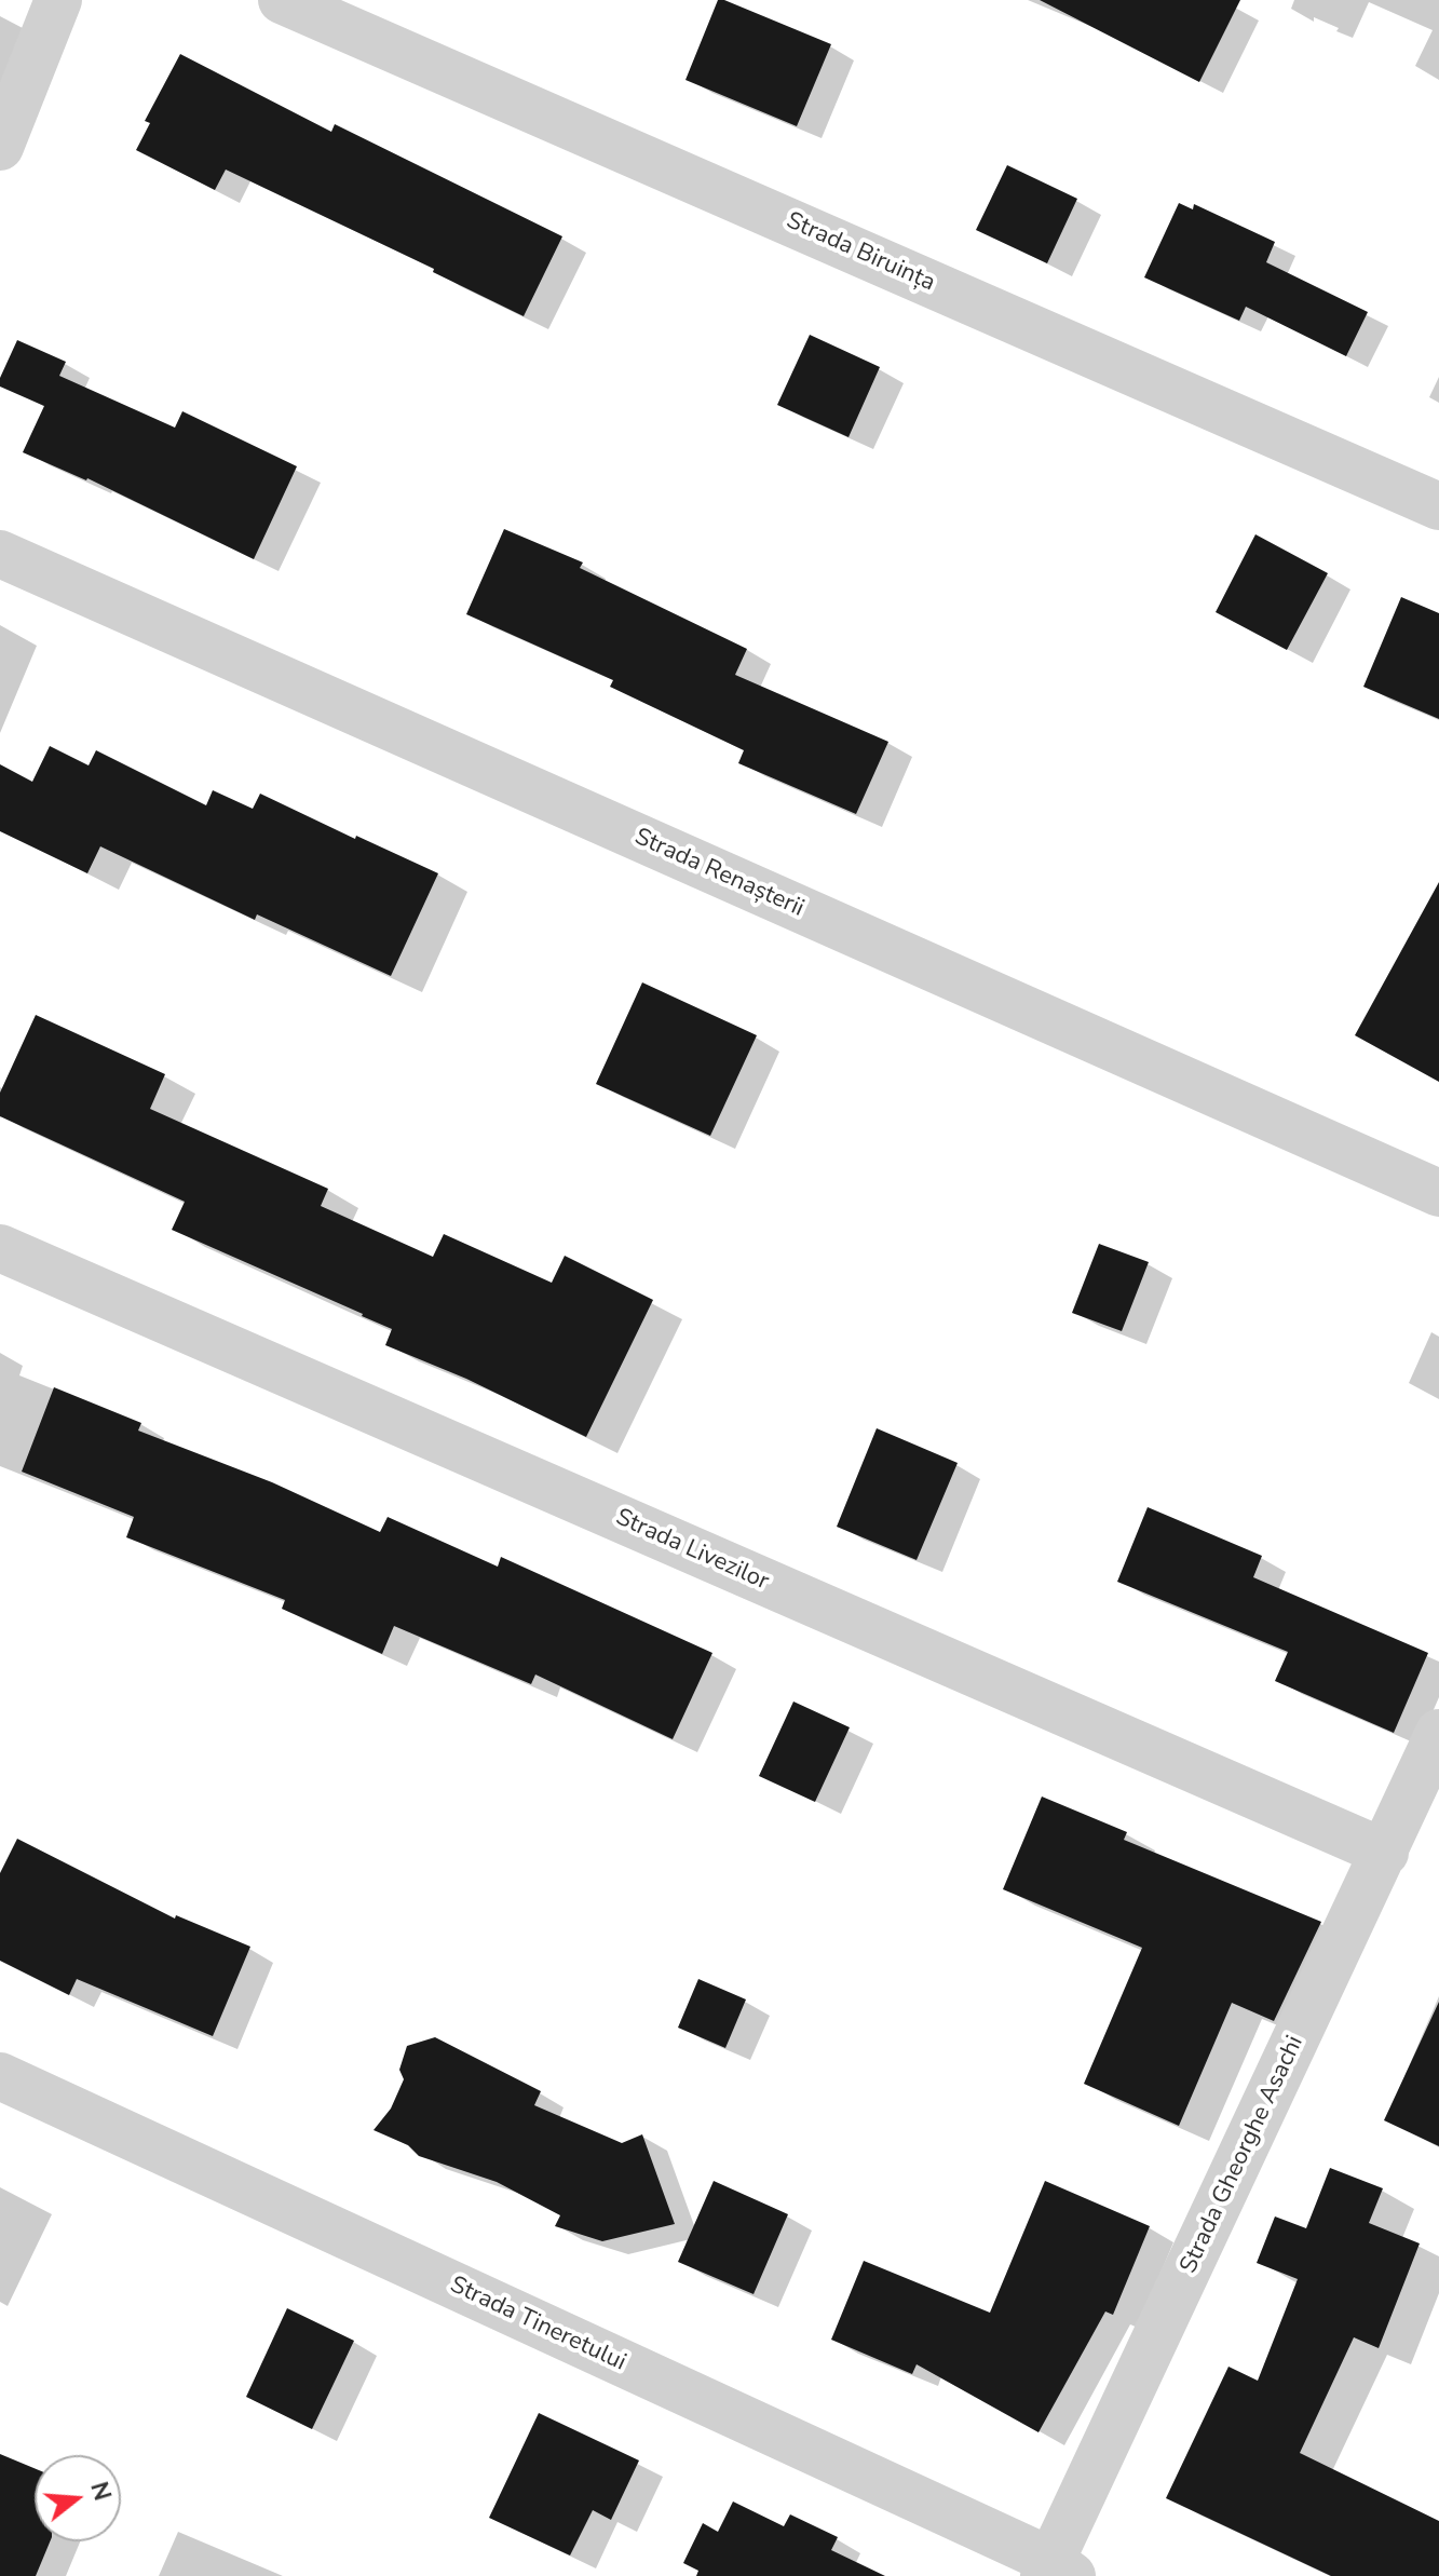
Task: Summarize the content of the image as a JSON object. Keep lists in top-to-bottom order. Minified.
{"streets":{"street":["Strada Biruința","Strada Renașterii","Strada Livezilor","Strada Gheorghe Asachi","Strada Tineretului"]},"crossings":[["Strada Livezilor","Strada Gheorghe Asachi"],["Strada Gheorghe Asachi","Strada Tineretului"]],"north":"right"}
